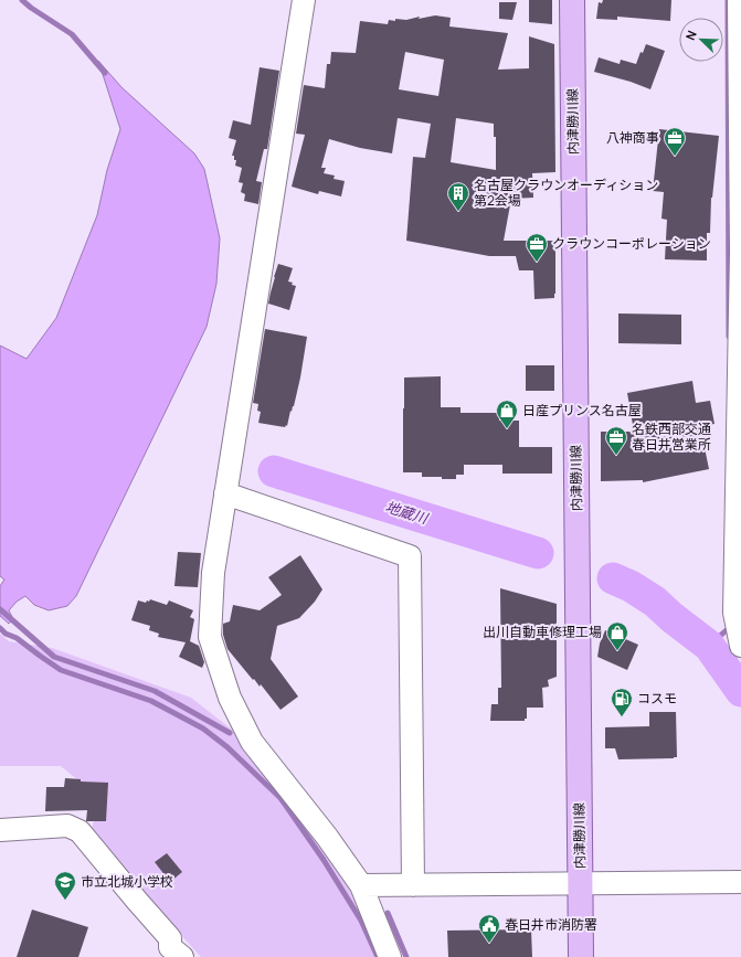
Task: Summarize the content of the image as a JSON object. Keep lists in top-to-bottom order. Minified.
{"streets":{"main road":["内津勝川線"]},"water":["地蔵川"],"places":{"office":["八神商事","クラウンコーポレーション","名鉄西部交通 春日井営業所"],"building":["名古屋クラウンオーディション 第2会場"],"shop":["日産プリンス名古屋","出川自動車修理工場"],"fuel station":["コスモ"],"school or university":["市立北城小学校"],"public building":["春日井市消防署"]},"north":"top left"}
